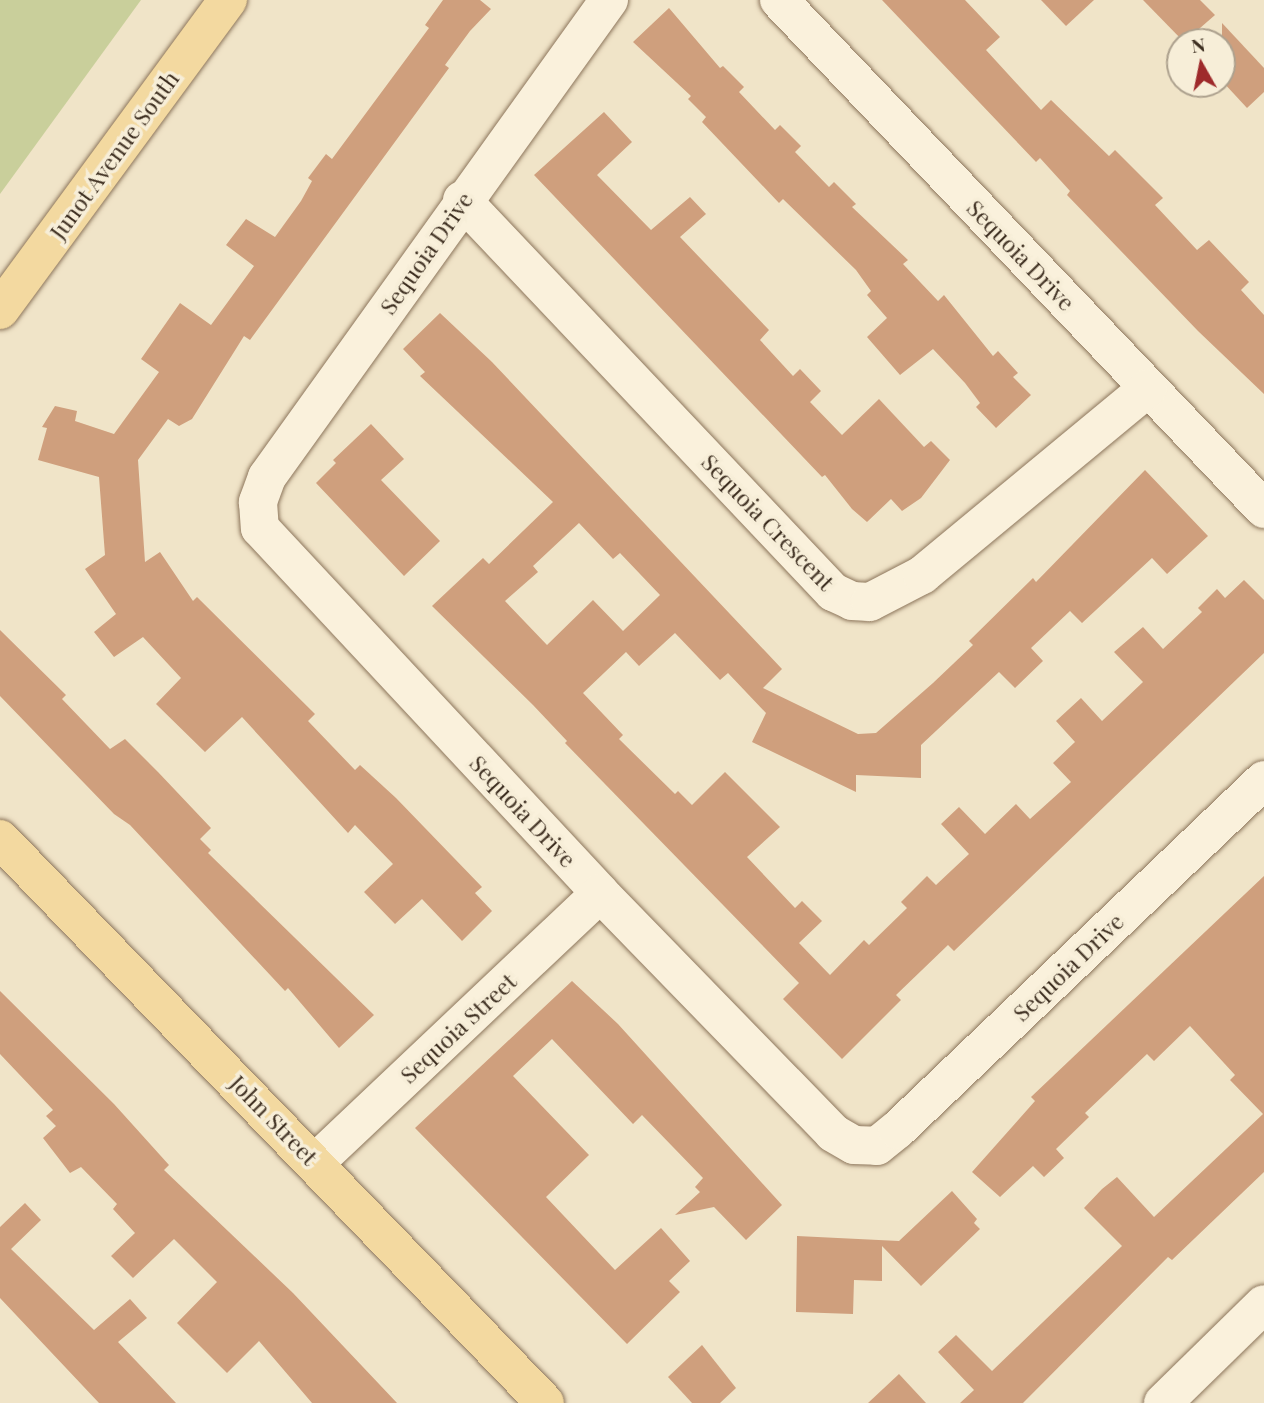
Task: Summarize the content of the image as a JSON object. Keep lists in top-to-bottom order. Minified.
{"streets":{"main road":["Junot Avenue South","John Street"],"street":["Sequoia Drive","Sequoia Crescent","Sequoia Street"]},"crossings":[["Sequoia Drive","Sequoia Crescent"],["Sequoia Drive","Sequoia Street"],["Sequoia Street","John Street"]],"north":"top"}
